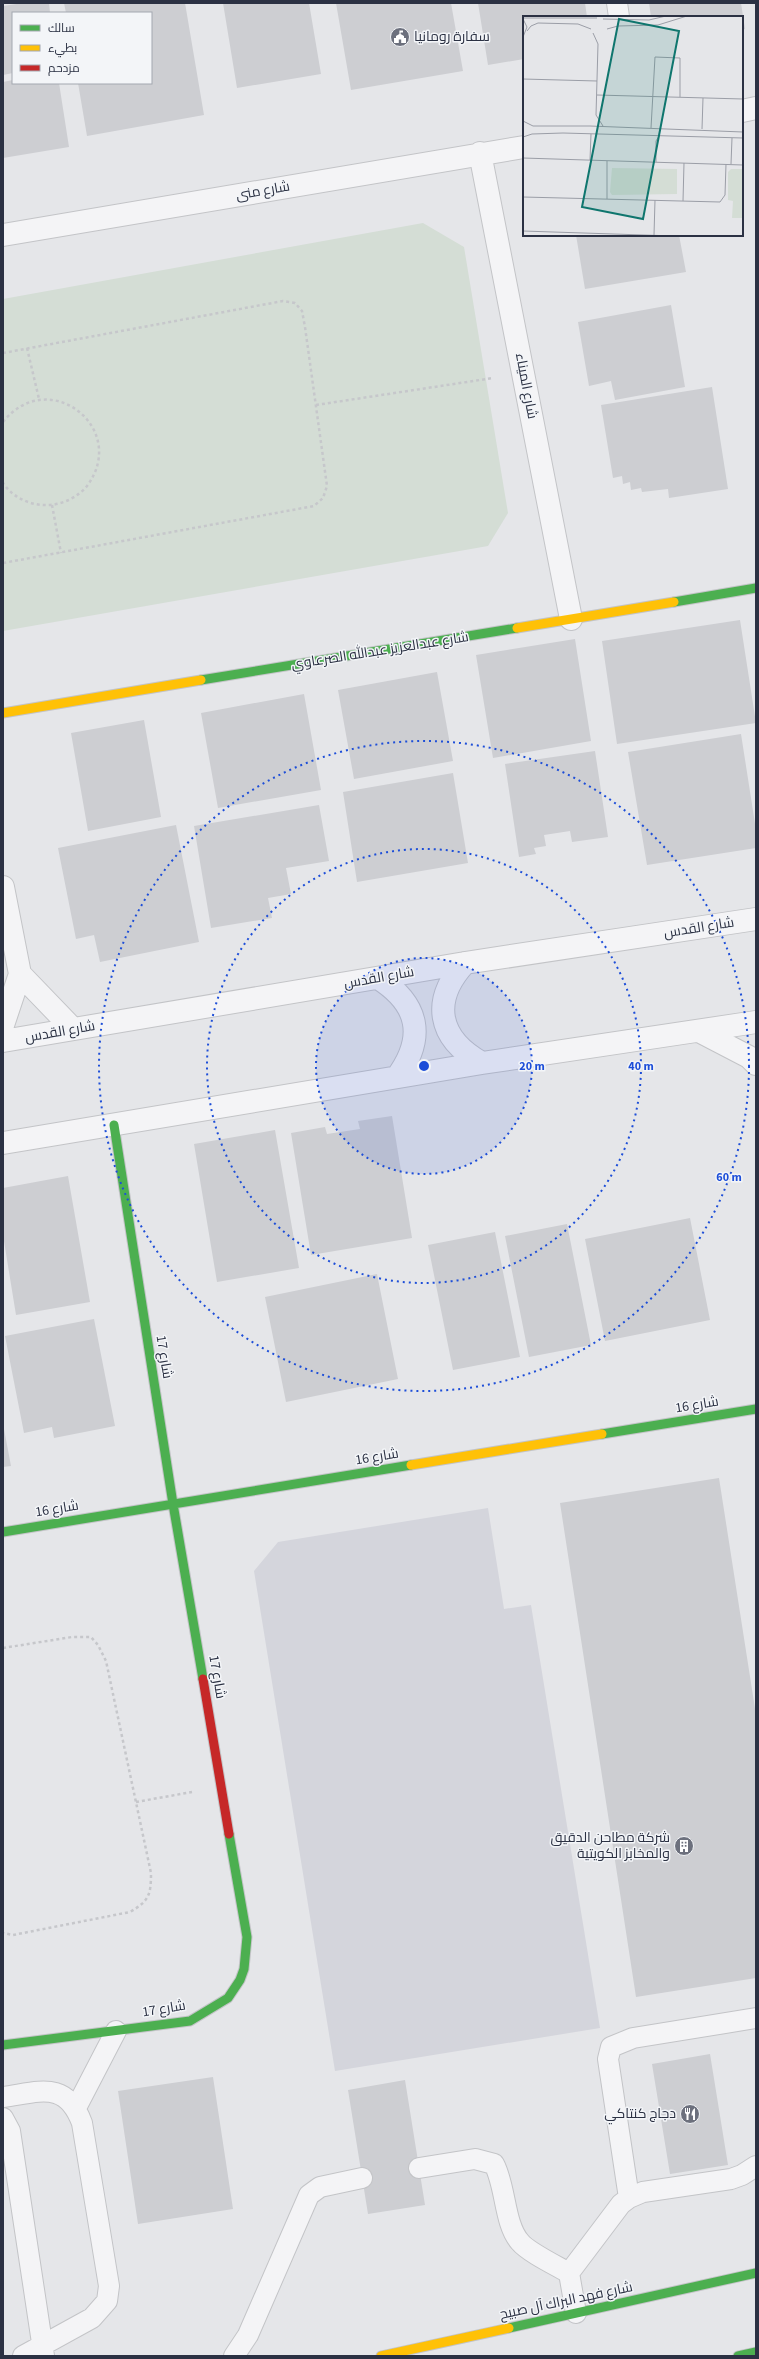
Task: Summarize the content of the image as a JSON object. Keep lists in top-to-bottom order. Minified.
{"streets":{"street":["شارع منى","شارع الميناء","شارع عبدالعزيز عبدالله الصرعاوي","شارع القدس","شارع 17","شارع 16","شارع فهد البراك آل صبيح"]},"crossings":[["شارع منى","شارع الميناء"],["شارع الميناء","شارع عبدالعزيز عبدالله الصرعاوي"],["شارع 17","شارع 16"]],"places":{"public building":["سفارة رومانيا"],"building":["شركة مطاحن الدقيق والمخابز الكويتية"],"restaurant":["دجاج كنتاكي"]},"legend":["سالك","بطيء","مزدحم"],"rings":["20 m","40 m","60 m"]}
